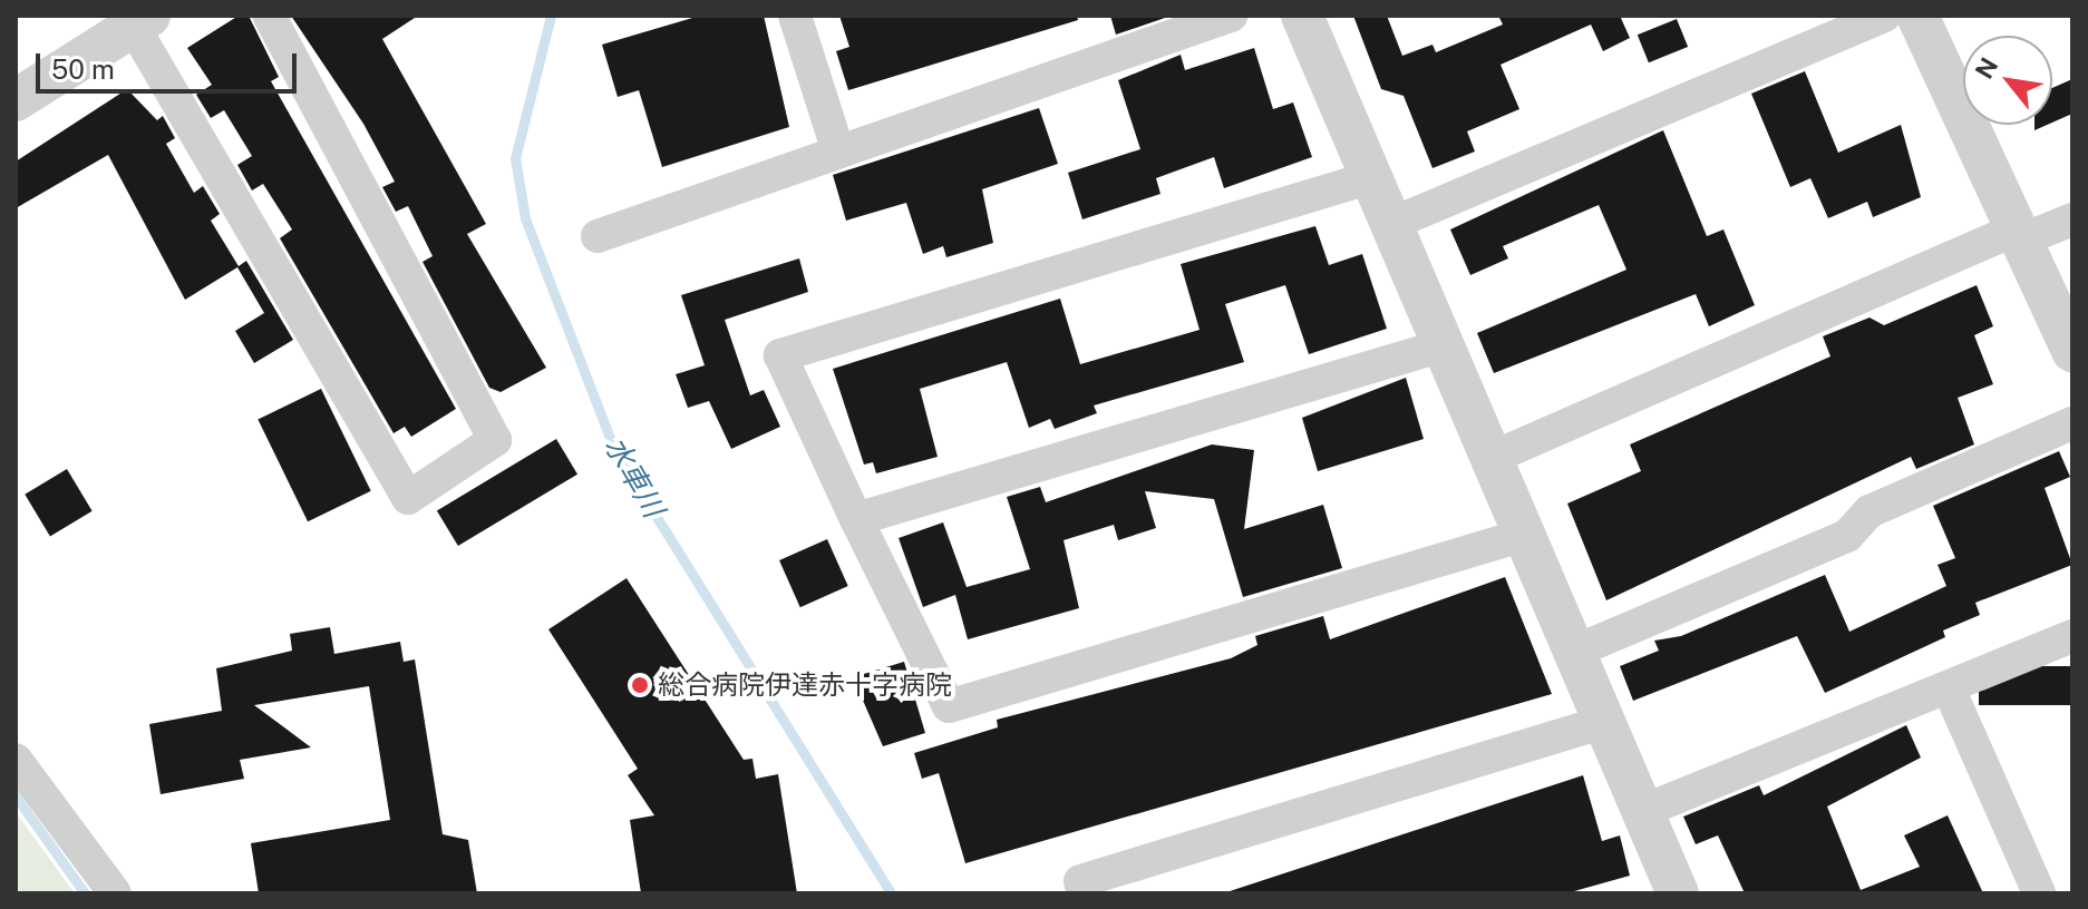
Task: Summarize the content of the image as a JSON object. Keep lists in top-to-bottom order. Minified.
{"water":["水車川"],"places":["総合病院伊達赤十字病院"],"scale_bar":"50 m","north":"top left"}
